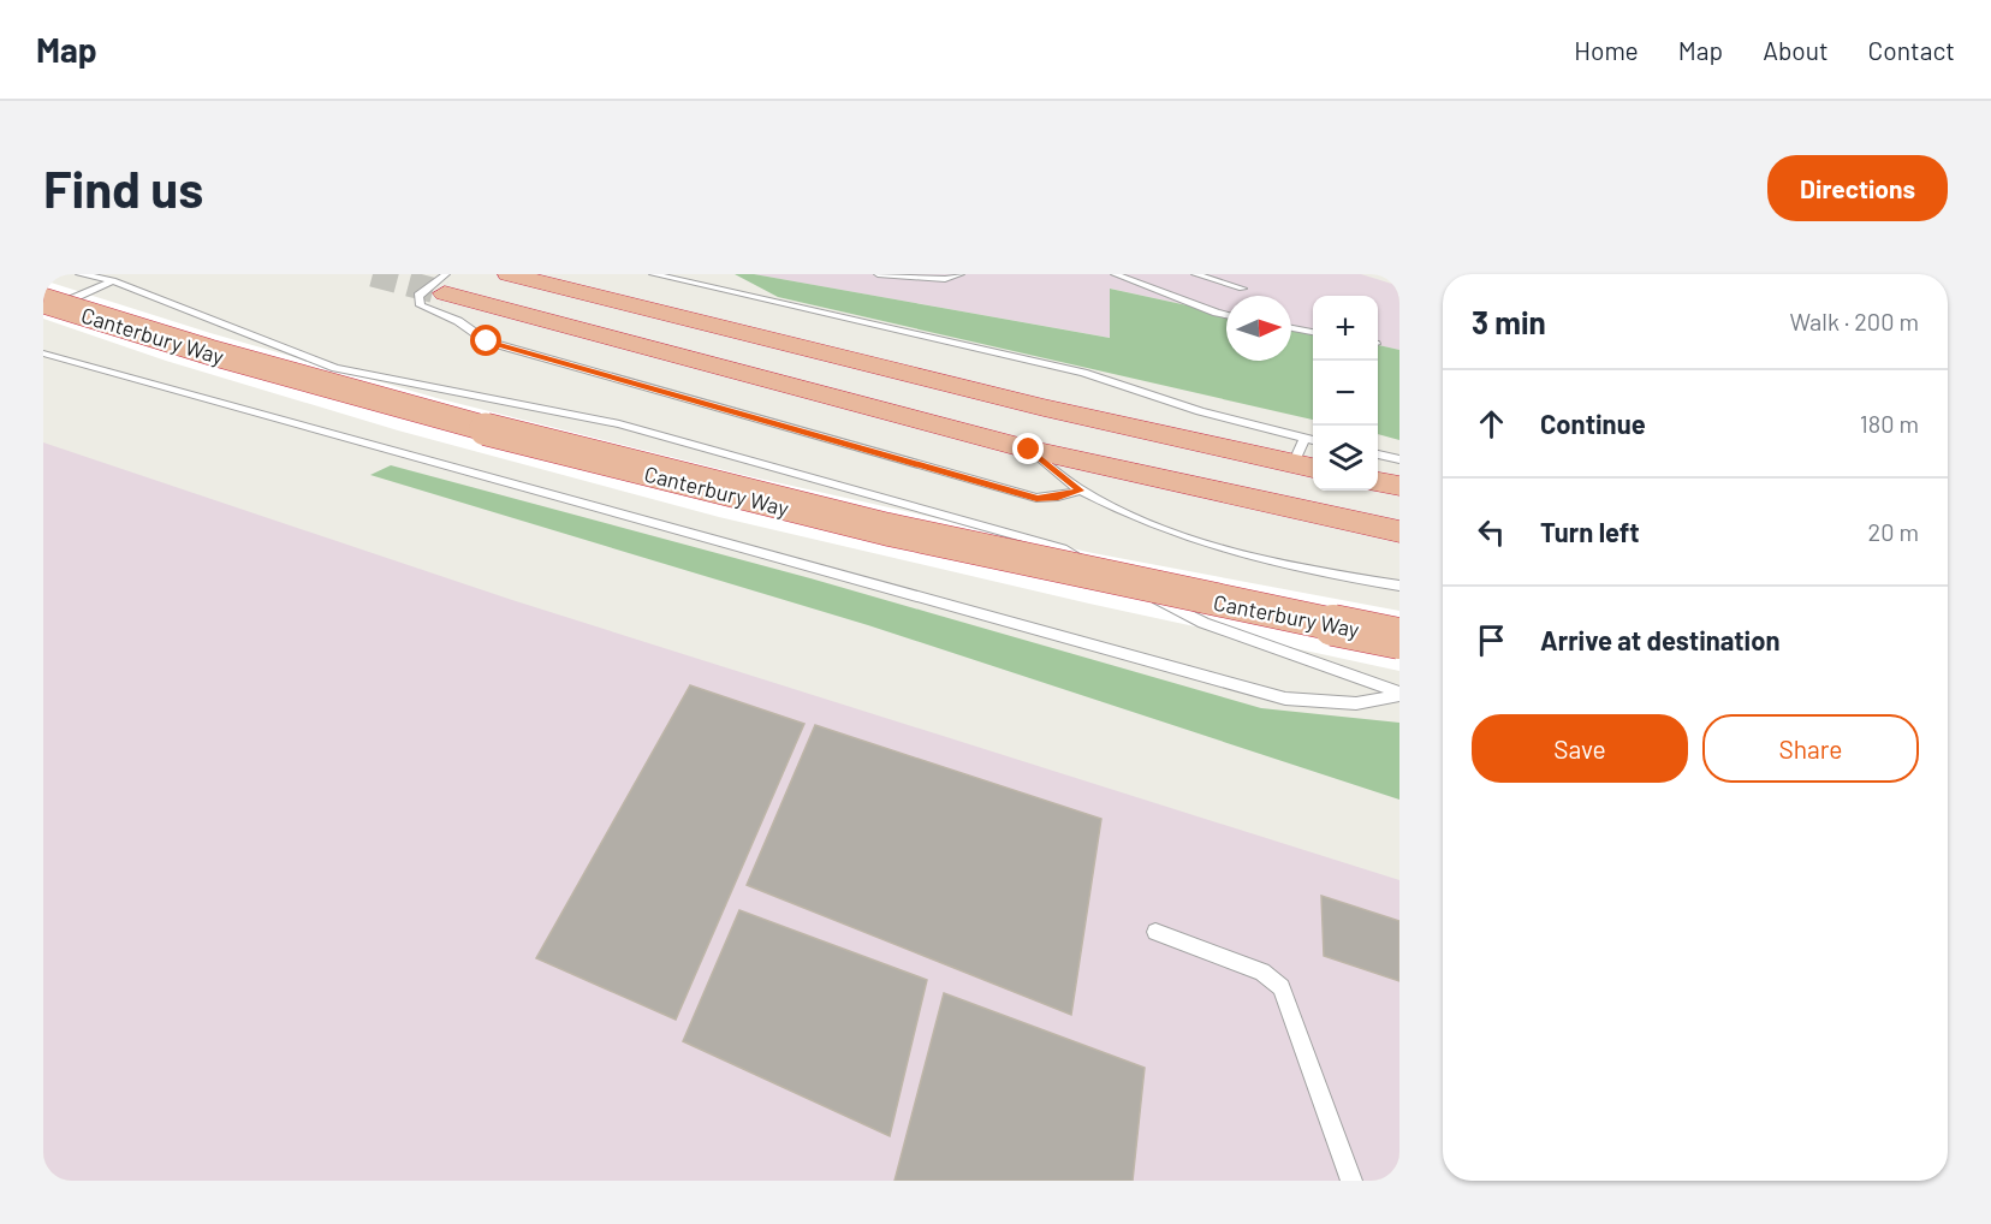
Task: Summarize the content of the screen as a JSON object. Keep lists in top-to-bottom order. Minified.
{"streets":{"highway":["Canterbury Way"]},"north":"right","page":{"header":"Map","nav":["Home","Map","About","Contact"],"buttons":["Directions",["Save","Share"]],"title":"Find us","heading":["3 min","Walk · 200 m"],"map_buttons":["+","−"],"list":[["Continue","180 m"],["Turn left","20 m"],"Arrive at destination"]}}
